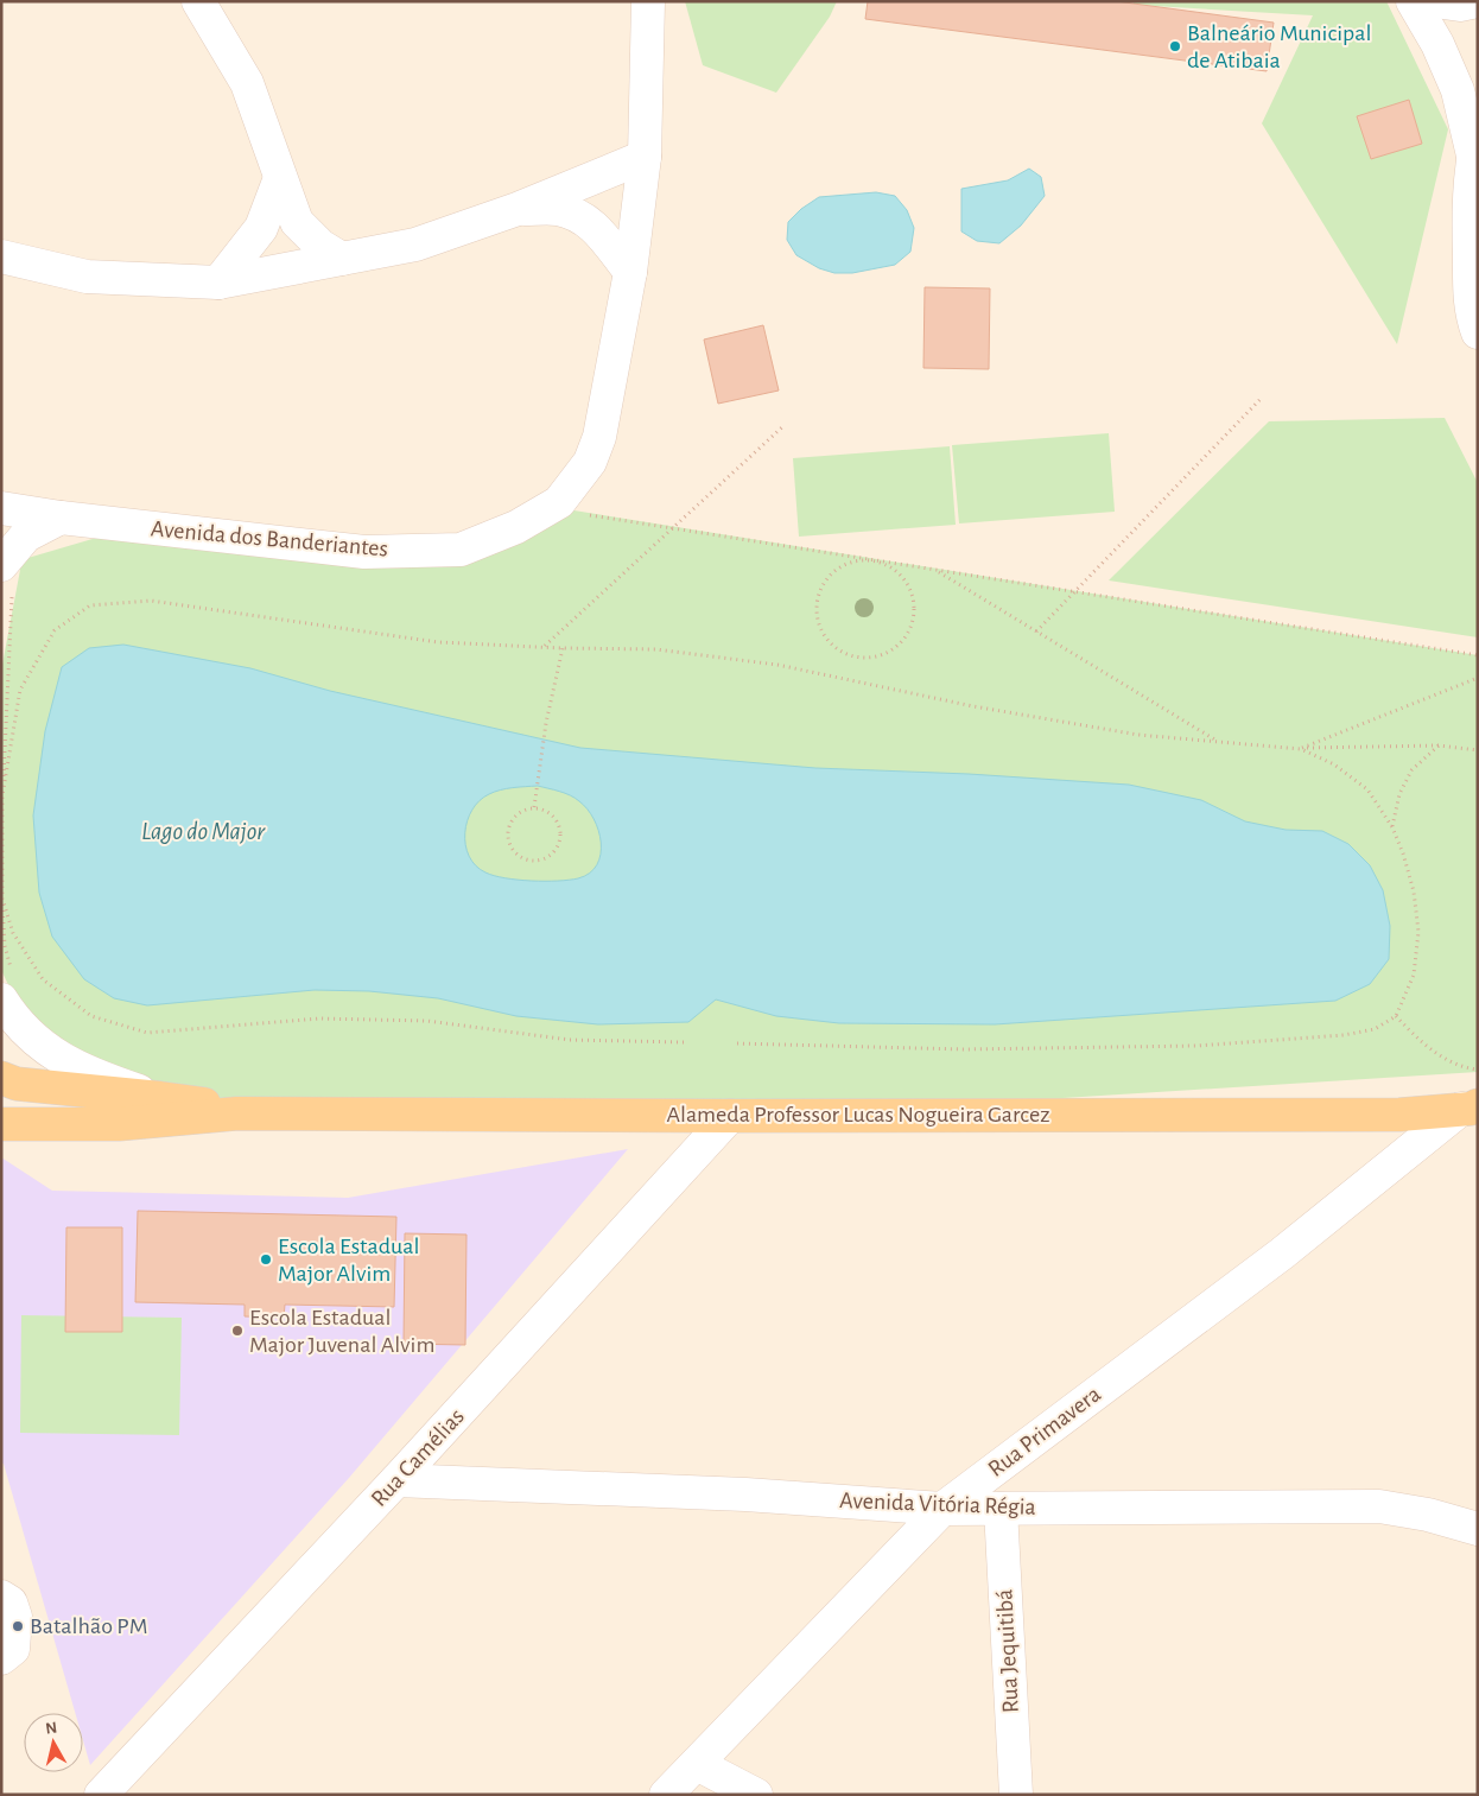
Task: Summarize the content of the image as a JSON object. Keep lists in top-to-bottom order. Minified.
{"streets":{"main road":["Alameda Professor Lucas Nogueira Garcez"],"street":["Avenida dos Banderiantes","Rua Primavera","Rua Camélias","Avenida Vitória Régia","Rua Jequitibá"]},"crossings":[["Alameda Professor Lucas Nogueira Garcez","Rua Primavera"],["Alameda Professor Lucas Nogueira Garcez","Rua Camélias"],["Rua Primavera","Avenida Vitória Régia"],["Rua Camélias","Avenida Vitória Régia"],["Avenida Vitória Régia","Rua Jequitibá"]],"water":["Lago do Major"],"places":["Balneário Municipal de Atibaia","Escola Estadual Major Alvim","Escola Estadual Major Juvenal Alvim","Batalhão PM"],"north":"top"}
